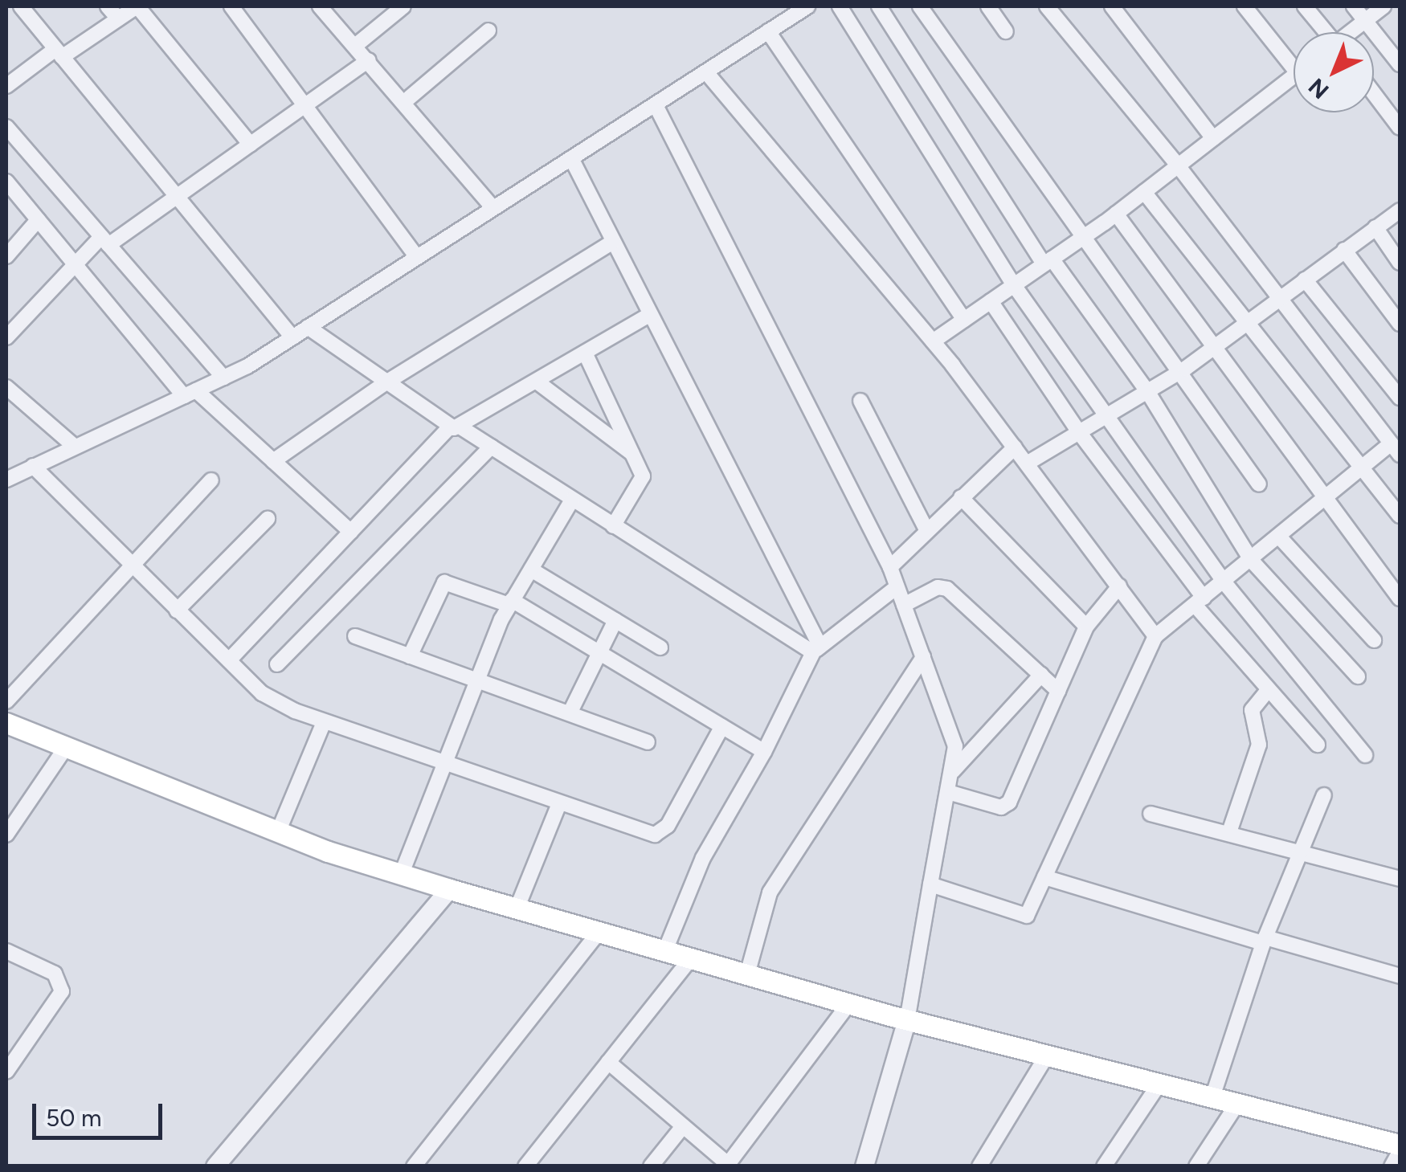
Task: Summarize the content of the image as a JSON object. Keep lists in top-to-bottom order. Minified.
{"scale_bar":"50 m","north":"bottom left"}
